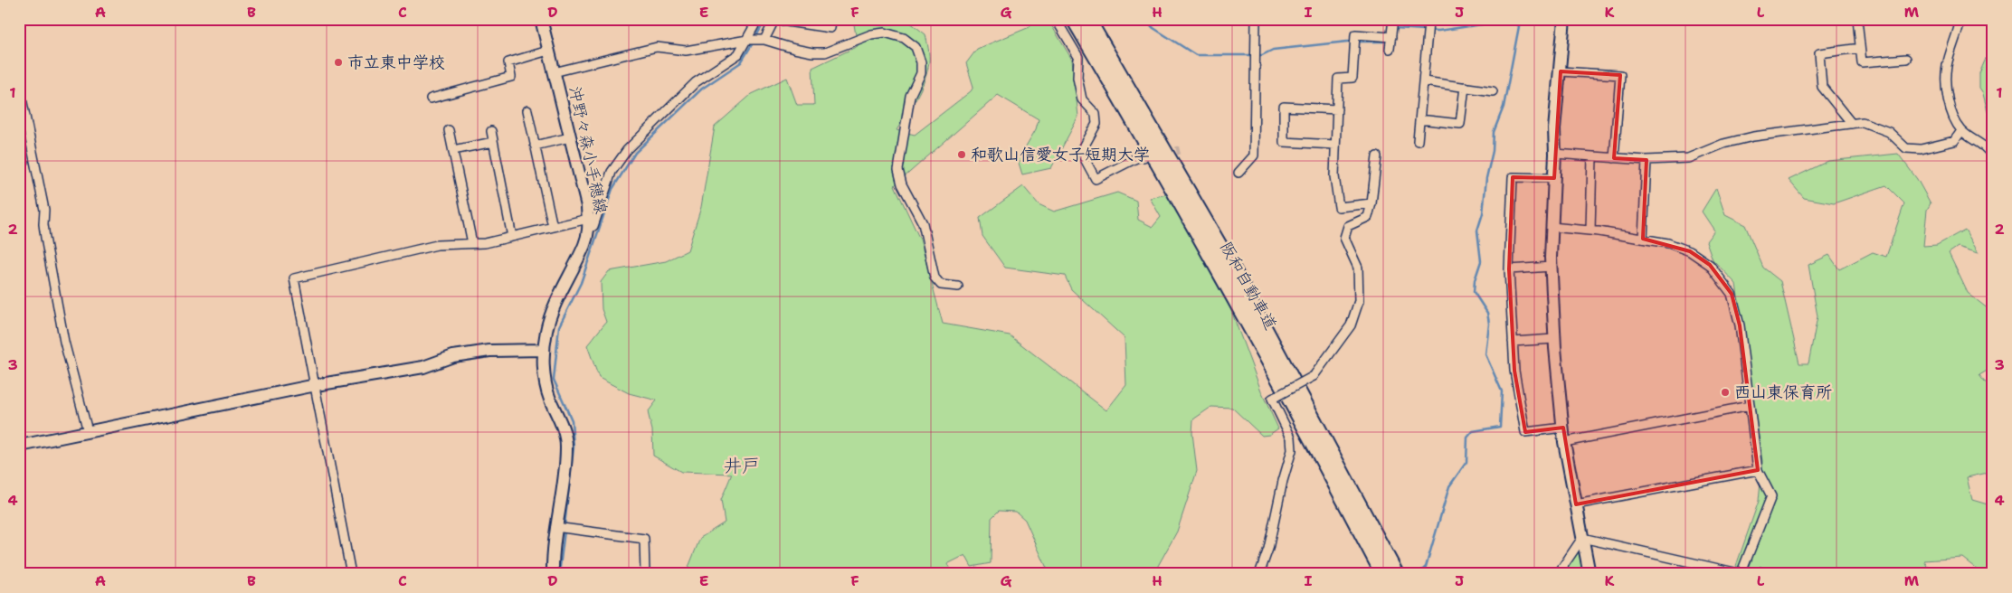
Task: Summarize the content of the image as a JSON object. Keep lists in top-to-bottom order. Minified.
{"streets":{"highway":["阪和自動車道"],"street":["沖野々森小手穂線"]},"districts":["井戸"],"places":["市立東中学校","和歌山信愛女子短期大学","西山東保育所"],"grid":{"columns":["A","B","C","D","E","F","G","H","I","J","K","L","M"],"rows":["1","2","3","4"]}}
